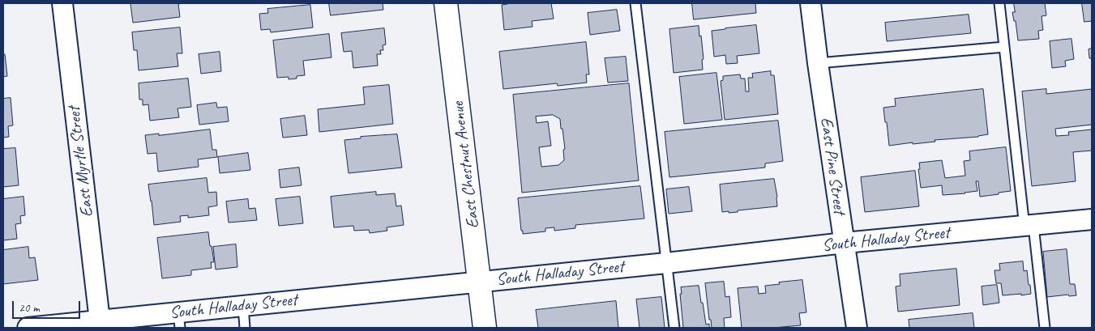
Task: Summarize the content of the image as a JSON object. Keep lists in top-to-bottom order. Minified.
{"streets":{"street":["East Myrtle Street","East Chestnut Avenue","East Pine Street","South Halladay Street"]},"crossings":[["East Myrtle Street","South Halladay Street"],["East Chestnut Avenue","South Halladay Street"],["East Pine Street","South Halladay Street"]],"scale_bar":"20 m"}
